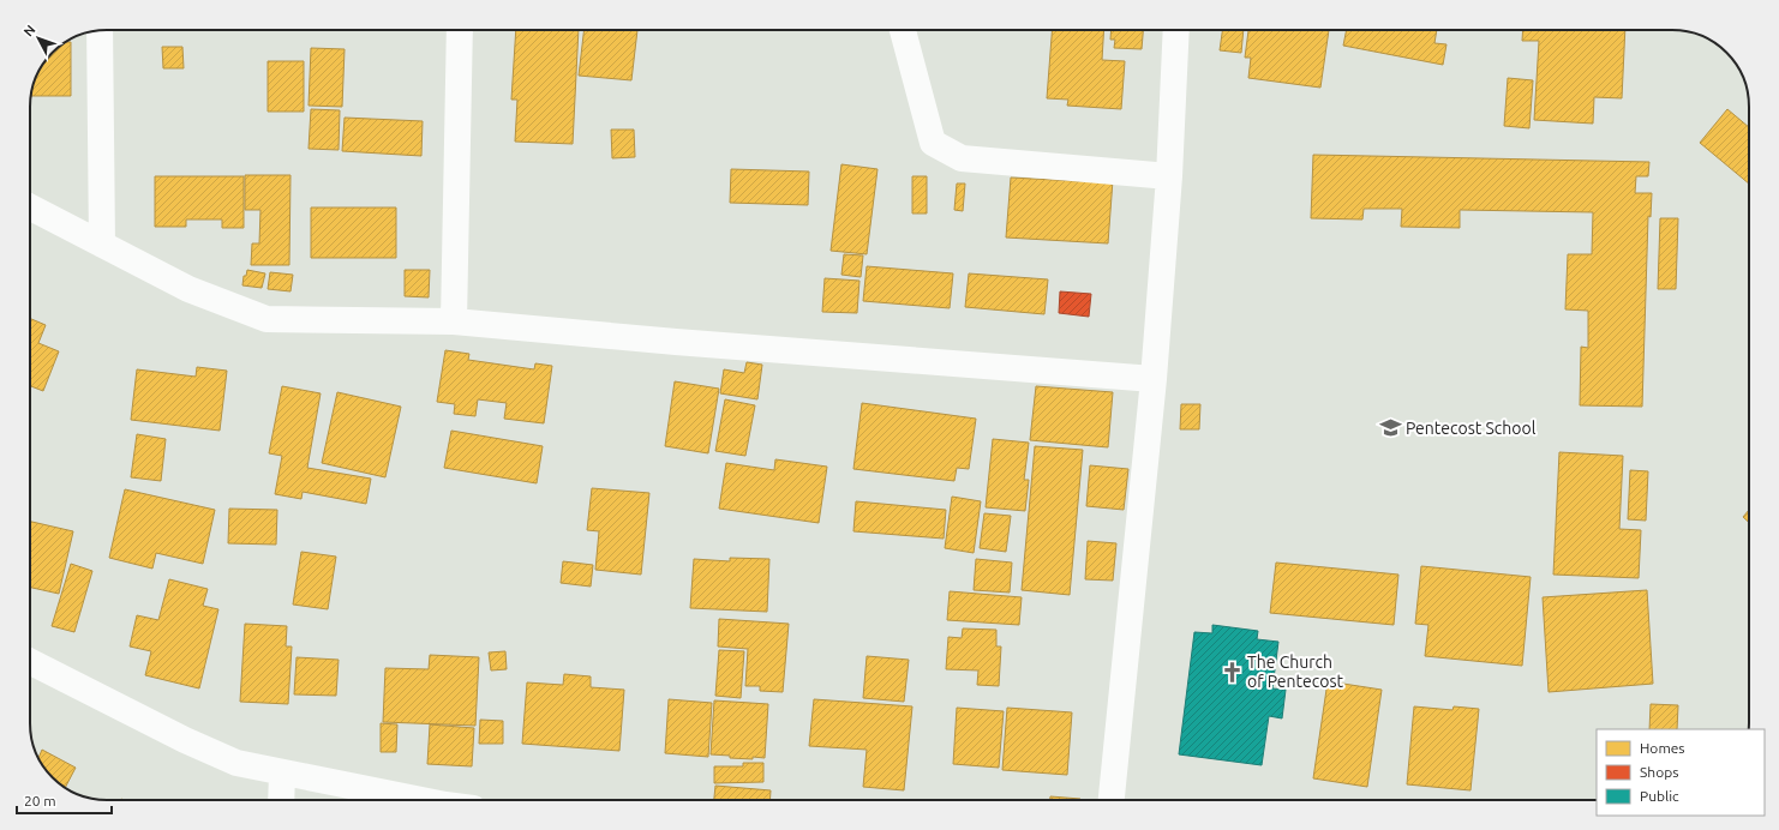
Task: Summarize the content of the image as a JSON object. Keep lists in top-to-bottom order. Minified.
{"places":{"school or university":["Pentecost School"],"church":["The Church of Pentecost"]},"legend":["Homes","Shops","Public"],"scale_bar":"20 m","north":"top left"}
